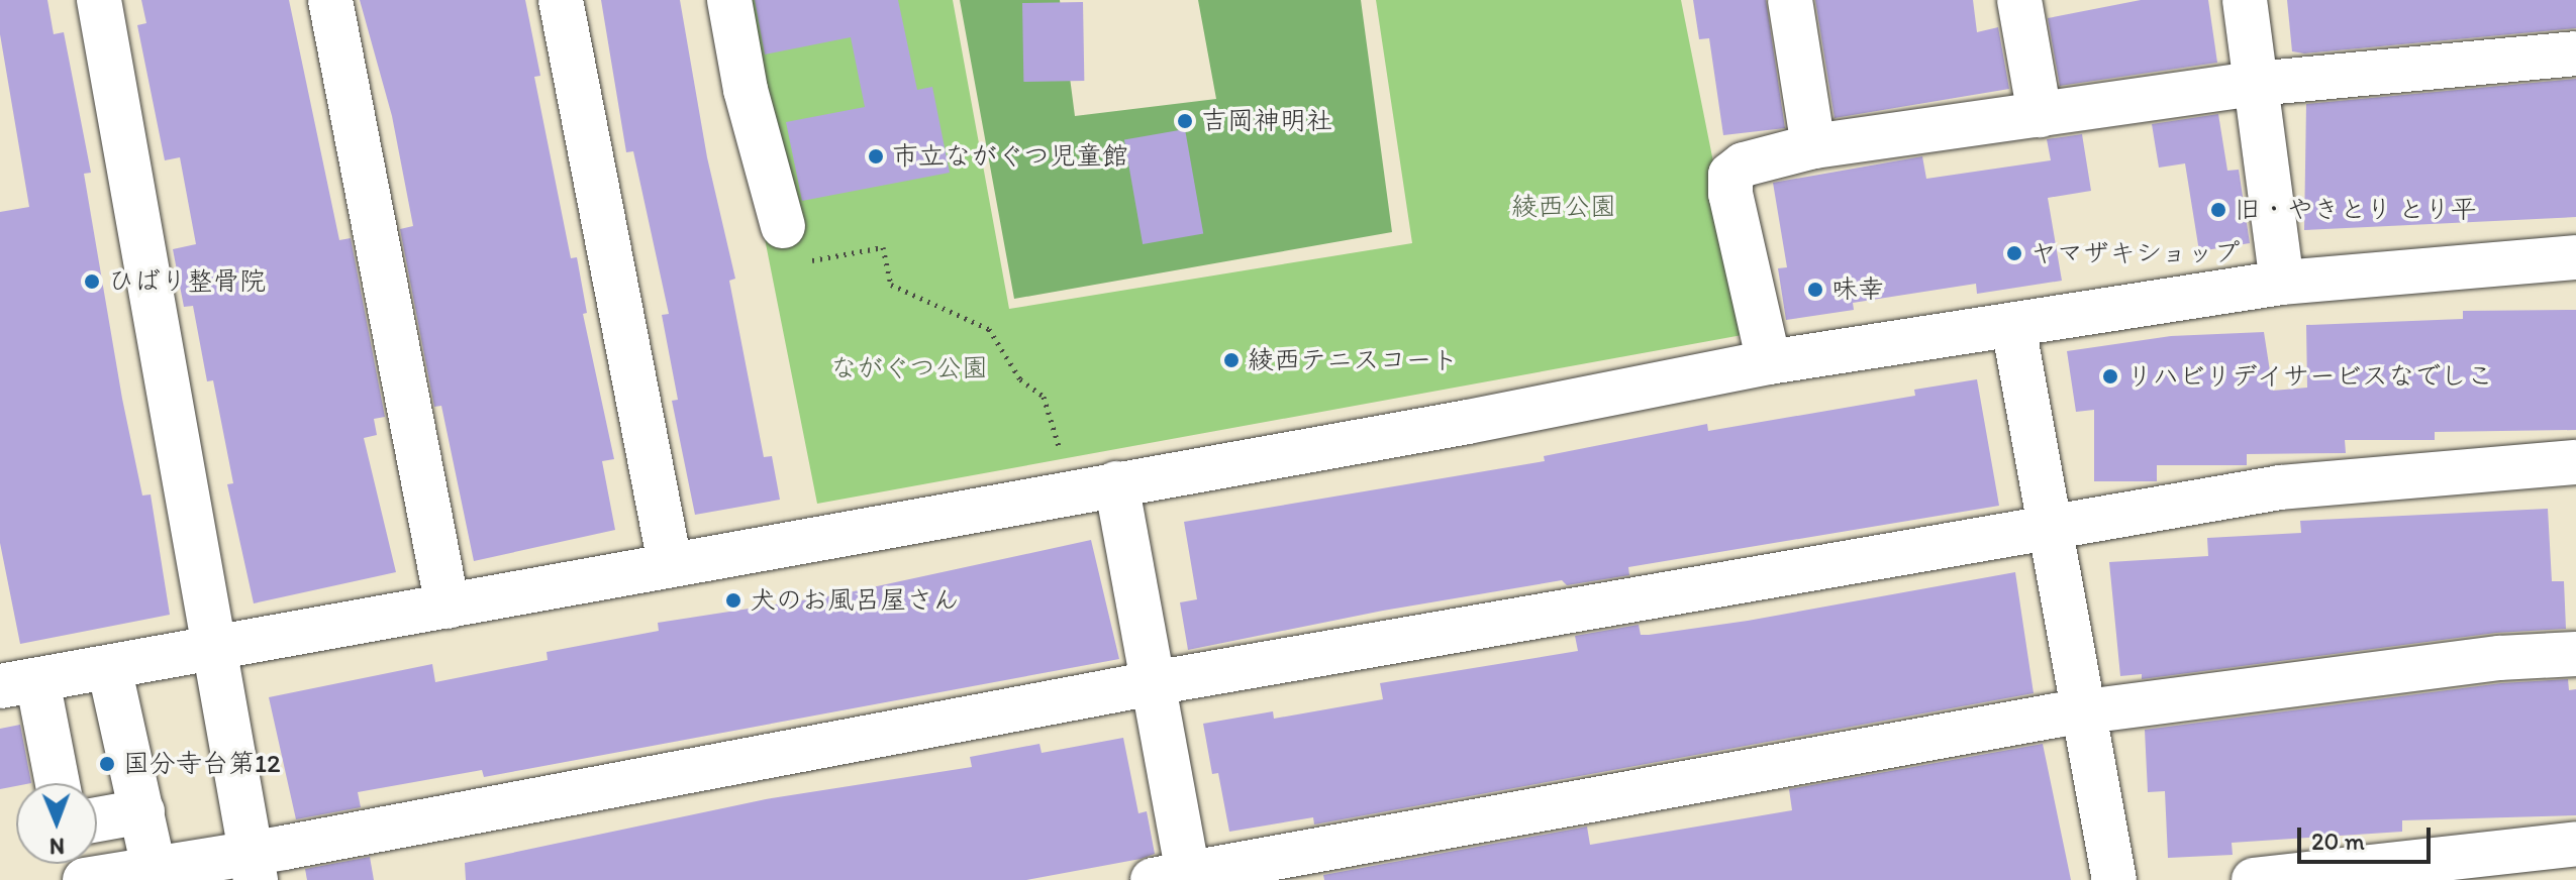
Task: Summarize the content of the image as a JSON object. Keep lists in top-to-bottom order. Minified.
{"parks":["綾西公園","ながぐつ公園"],"places":["吉岡神明社","市立ながぐつ児童館","旧・やきとり とり平","ヤマザキショップ","ひばり整骨院","味幸","綾西テニスコート","リハビリデイサービスなでしこ","犬のお風呂屋さん","国分寺台第12"],"scale_bar":"20 m","north":"bottom"}
